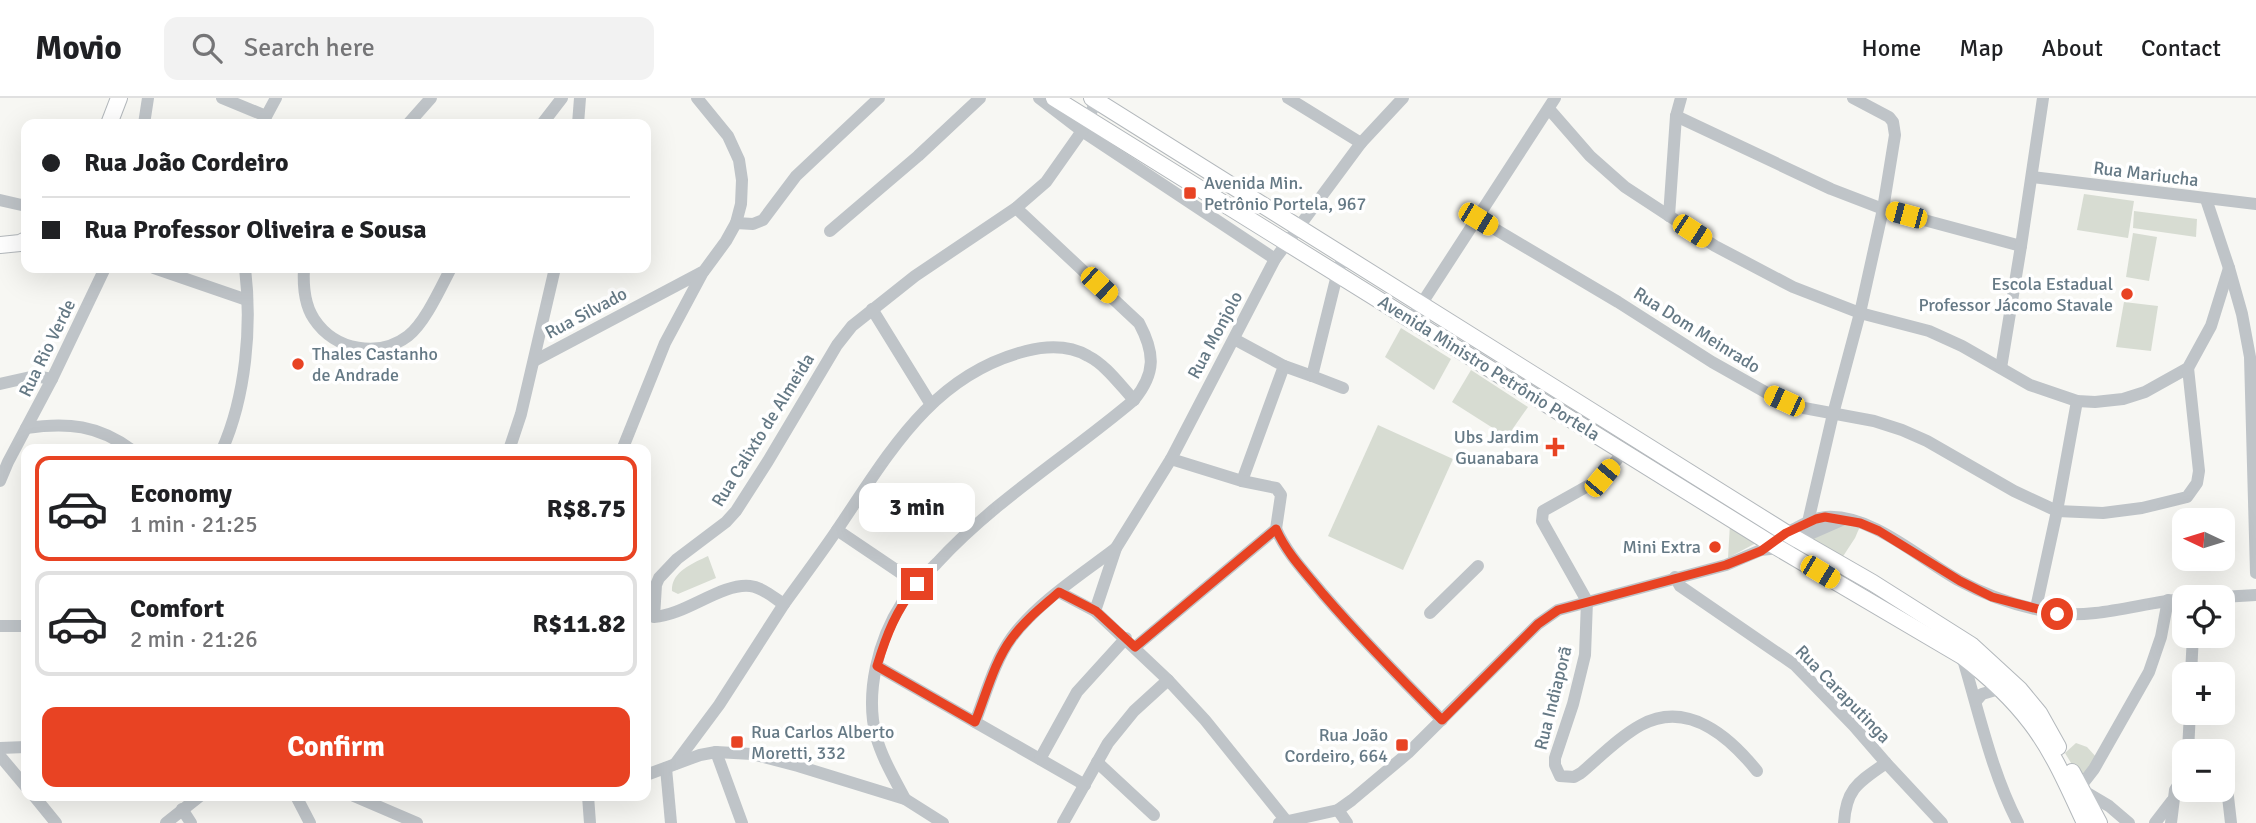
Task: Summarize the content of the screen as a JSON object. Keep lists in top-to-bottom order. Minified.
{"streets":{"main road":["Avenida Ministro Petrônio Portela"],"street":["Rua Mariucha","Rua Silvado","Rua Dom Meinrado","Rua Monjolo","Rua Rio Verde","Rua Calixto de Almeida","Rua Caraputinga","Rua Indiaporã"]},"crossings":[["Rua Mariucha","Rua Dom Meinrado"],["Rua Monjolo","Avenida Ministro Petrônio Portela"],["Avenida Ministro Petrônio Portela","Rua Calixto de Almeida"]],"places":{"transit":["Avenida Min. Petrônio Portela, 967","Rua Carlos Alberto Moretti, 332","Rua João Cordeiro, 664"],"other":["Escola Estadual Professor Jácomo Stavale","Thales Castanho de Andrade","Mini Extra"],"health":["Ubs Jardim Guanabara"]},"north":"left","page":{"header":"Movio","search":"Search here","nav":["Home","Map","About","Contact"],"banner":["Rua João Cordeiro","Rua Professor Oliveira e Sousa"],"list":[{"name":"Economy","note":"1 min · 21:25","value":"R$8.75"},{"name":"Comfort","note":"2 min · 21:26","value":"R$11.82"}],"bubble":"3 min","map_buttons":["+","−"],"buttons":"Confirm"}}
